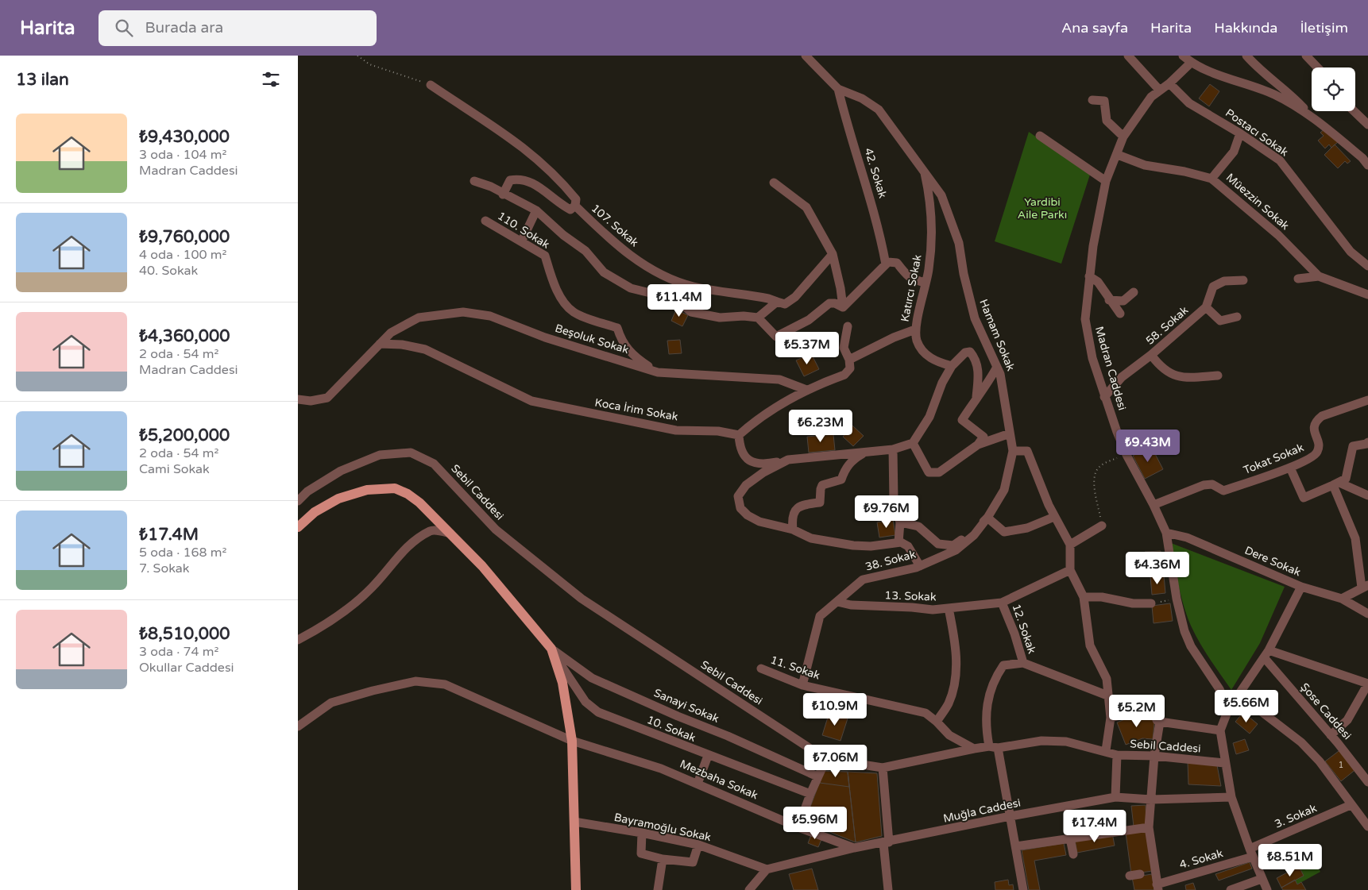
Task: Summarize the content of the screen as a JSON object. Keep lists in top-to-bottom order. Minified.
{"streets":{"street":["Postacı Sokak","42. Sokak","Müezzin Sokak","107. Sokak","110. Sokak","Katırcı Sokak","58. Sokak","Hamam Sokak","Beşoluk Sokak","Madran Caddesi","Koca İrim Sokak","Tokat Sokak","Sebil Caddesi","38. Sokak","Dere Sokak","13. Sokak","12. Sokak","11. Sokak","Sanayi Sokak","Şose Caddesi","10. Sokak","Mezbaha Sokak","Muğla Caddesi","3. Sokak","Bayramoğlu Sokak","4. Sokak"]},"crossings":[["Postacı Sokak","Madran Caddesi"],["42. Sokak","Hamam Sokak"],["Müezzin Sokak","Madran Caddesi"],["110. Sokak","Beşoluk Sokak"],["Katırcı Sokak","Hamam Sokak"],["58. Sokak","Madran Caddesi"],["Hamam Sokak","38. Sokak"],["Beşoluk Sokak","Koca İrim Sokak"],["Madran Caddesi","Tokat Sokak"],["Madran Caddesi","Dere Sokak"],["Sebil Caddesi","11. Sokak"],["38. Sokak","13. Sokak"],["13. Sokak","12. Sokak"],["Sanayi Sokak","10. Sokak"],["Mezbaha Sokak","Muğla Caddesi"],["Muğla Caddesi","Bayramoğlu Sokak"],["3. Sokak","4. Sokak"]],"parks":["Yardibi Aile Parkı"],"house_numbers":["1"],"page":{"header":"Harita","search":"Burada ara","nav":["Ana sayfa","Harita","Hakkında","İletişim"],"heading":"13 ilan","list":[{"name":"₺9,430,000","note":"3 oda · 104 m² · Madran Caddesi"},{"name":"₺9,760,000","note":"4 oda · 100 m² · 40. Sokak"},{"name":"₺4,360,000","note":"2 oda · 54 m² · Madran Caddesi"},{"name":"₺5,200,000","note":"2 oda · 54 m² · Cami Sokak"},{"name":"₺17.4M","note":"5 oda · 168 m² · 7. Sokak"},{"name":"₺8,510,000","note":"3 oda · 74 m² · Okullar Caddesi"}],"price":["₺11.4M","₺5.37M","₺6.23M","₺9.43M","₺9.76M","₺4.36M","₺5.66M","₺10.9M","₺5.2M","₺7.06M","₺5.96M","₺17.4M","₺8.51M"]}}
